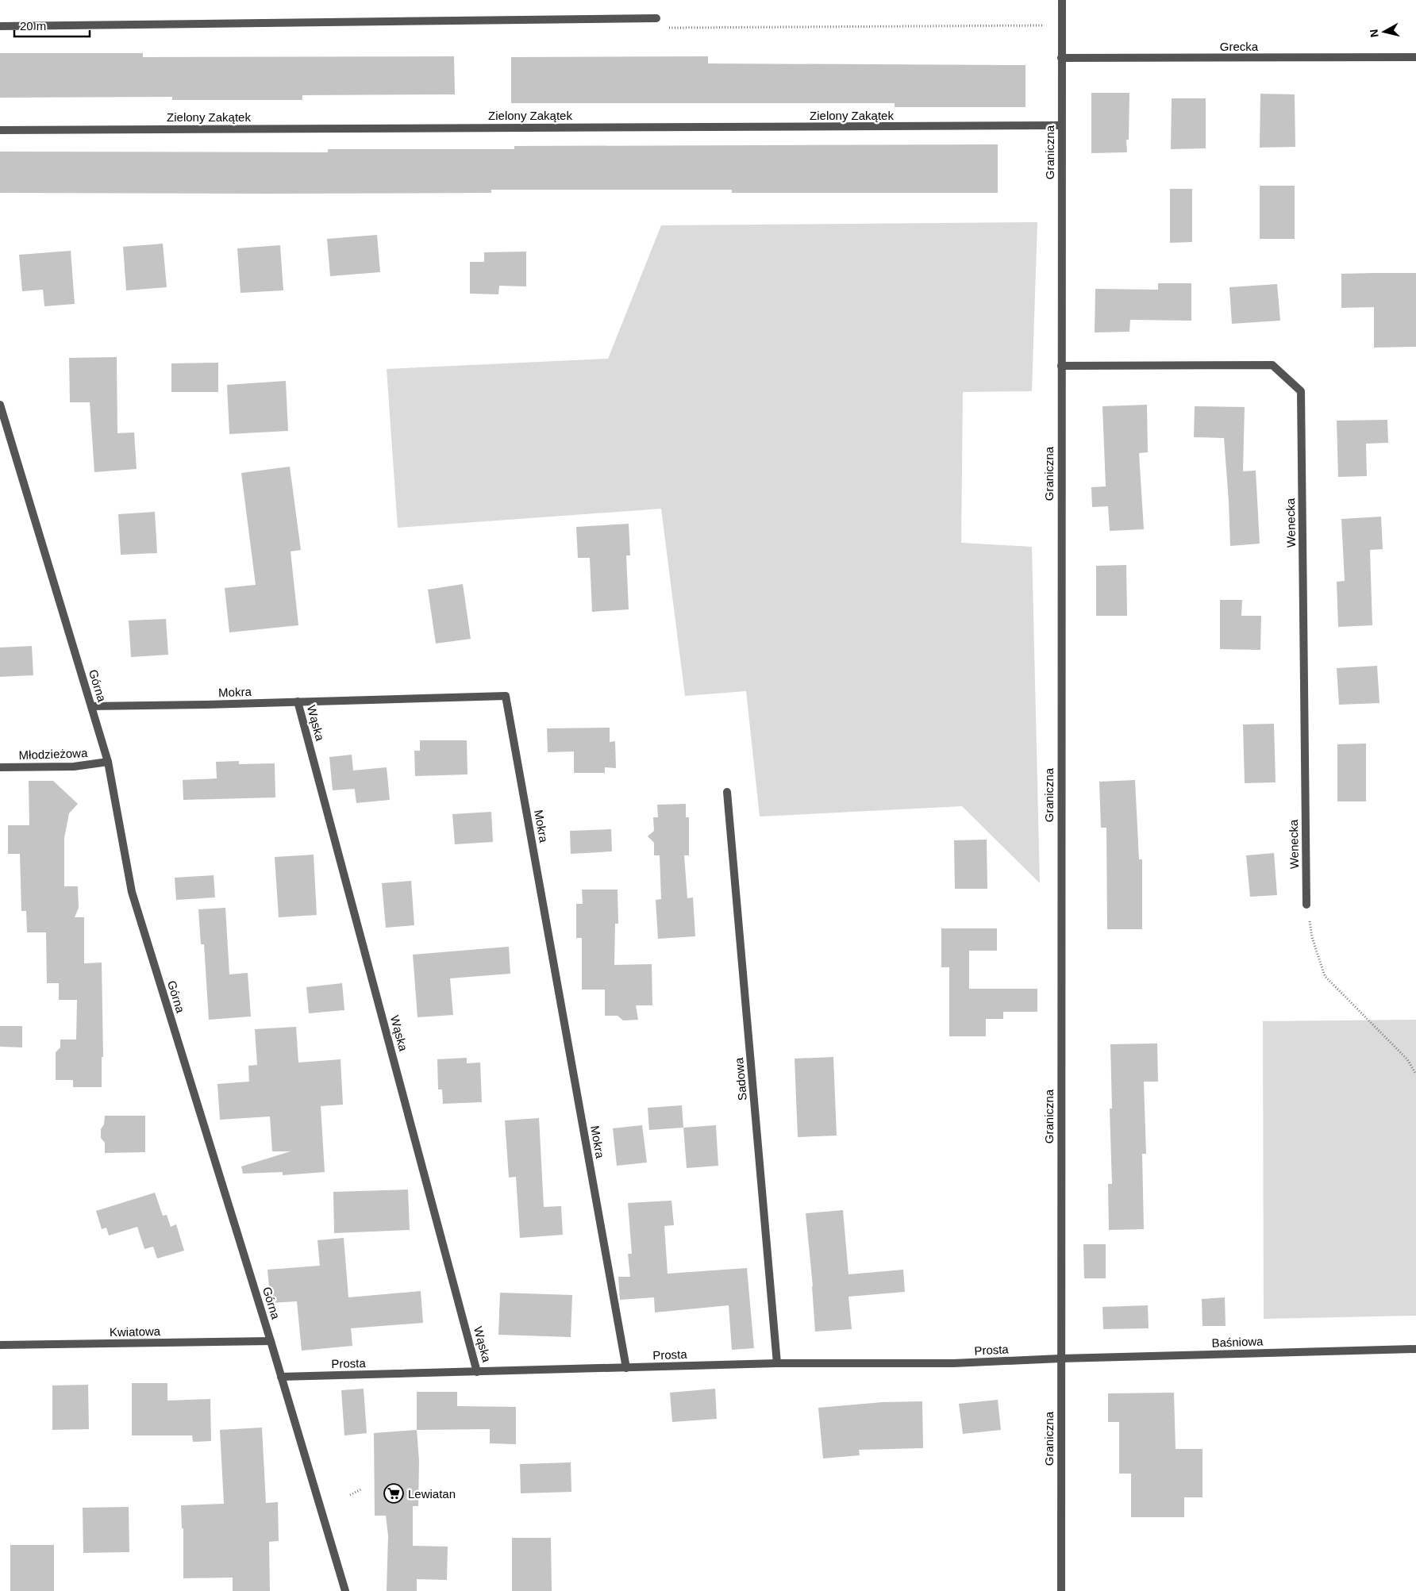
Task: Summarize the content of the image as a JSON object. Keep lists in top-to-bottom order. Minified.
{"streets":{"street":["Grecka","Zielony Zakątek","Graniczna","Wenecka","Górna","Mokra","Wąska","Młodzieżowa","Sadowa","Kwiatowa","Baśniowa","Prosta"]},"crossings":[["Grecka","Graniczna"],["Zielony Zakątek","Graniczna"],["Graniczna","Wenecka"],["Graniczna","Baśniowa"],["Graniczna","Prosta"],["Górna","Mokra"],["Górna","Młodzieżowa"],["Górna","Kwiatowa"],["Górna","Prosta"],["Mokra","Wąska"],["Mokra","Prosta"],["Wąska","Prosta"],["Sadowa","Prosta"],["Baśniowa","Prosta"]],"places":{"supermarket":["Lewiatan"]},"scale_bar":"20 m","north":"left"}
